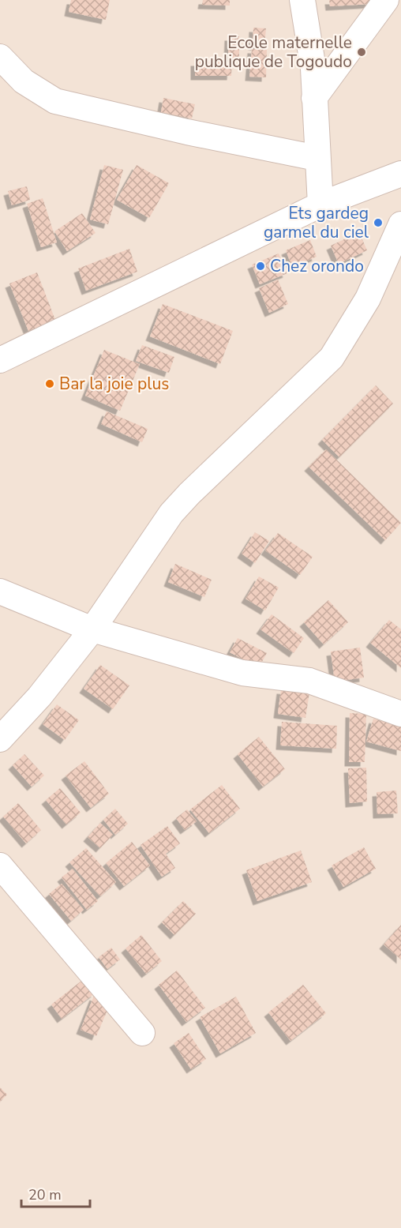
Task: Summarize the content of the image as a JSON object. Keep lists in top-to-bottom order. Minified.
{"places":["Ecole maternelle publique de Togoudo","Ets gardeg garmel du ciel","Chez orondo","Bar la joie plus"],"scale_bar":"20 m"}
